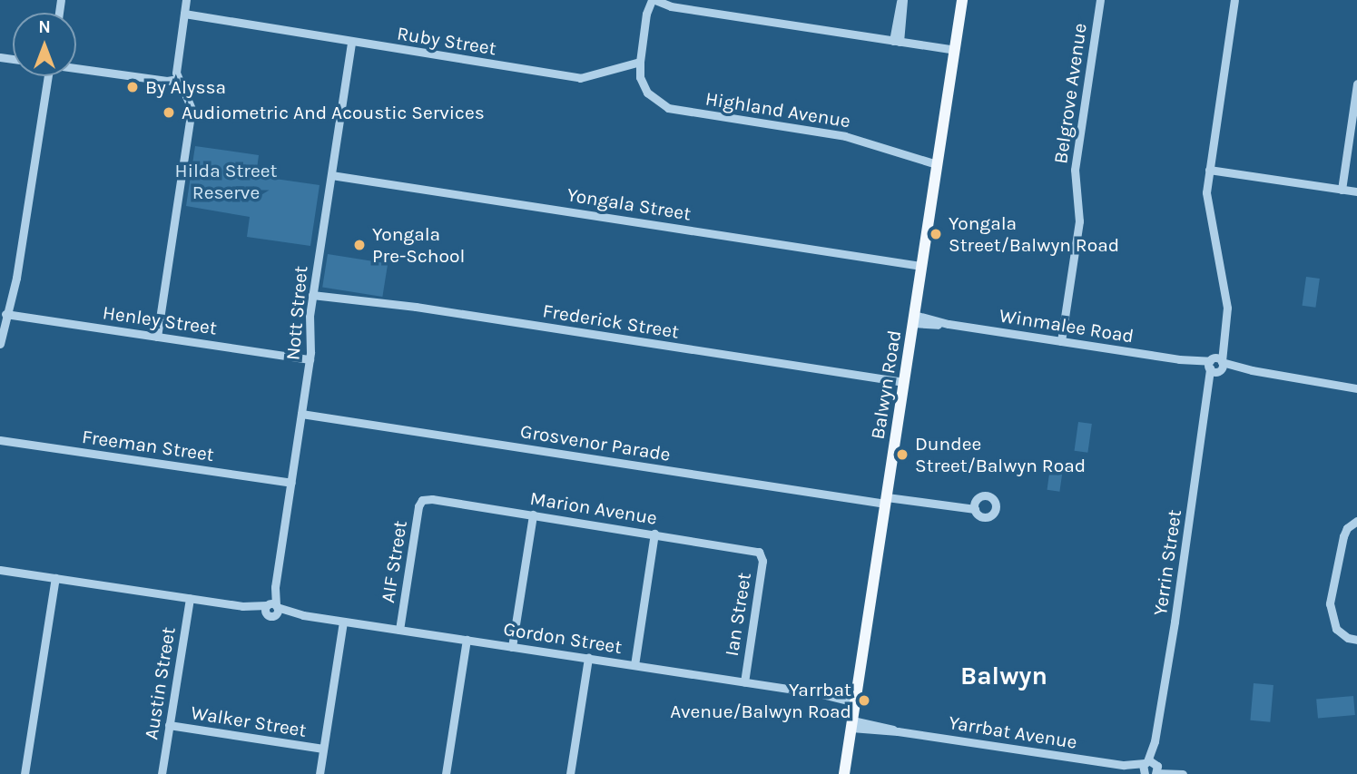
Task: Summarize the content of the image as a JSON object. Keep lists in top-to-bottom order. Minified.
{"streets":{"main road":["Balwyn Road"],"street":["Ruby Street","Belgrove Avenue","Highland Avenue","Yongala Street","Nott Street","Henley Street","Frederick Street","Winmalee Road","Grosvenor Parade","Freeman Street","Marion Avenue","AIF Street","Yerrin Street","Ian Street","Gordon Street","Austin Street","Walker Street","Yarrbat Avenue"]},"crossings":[["Ruby Street","Highland Avenue"],["Ruby Street","Nott Street"],["Belgrove Avenue","Winmalee Road"],["Highland Avenue","Balwyn Road"],["Yongala Street","Nott Street"],["Yongala Street","Balwyn Road"],["Nott Street","Henley Street"],["Nott Street","Frederick Street"],["Nott Street","Grosvenor Parade"],["Nott Street","Freeman Street"],["Nott Street","Gordon Street"],["Frederick Street","Balwyn Road"],["Winmalee Road","Balwyn Road"],["Winmalee Road","Yerrin Street"],["Balwyn Road","Grosvenor Parade"],["Balwyn Road","Gordon Street"],["Balwyn Road","Yarrbat Avenue"],["Marion Avenue","AIF Street"],["Marion Avenue","Ian Street"],["AIF Street","Gordon Street"],["Yerrin Street","Yarrbat Avenue"],["Ian Street","Gordon Street"],["Gordon Street","Austin Street"],["Austin Street","Walker Street"]],"districts":["Balwyn"],"parks":["Hilda Street Reserve"],"places":["By Alyssa","Audiometric And Acoustic Services","Yongala Street/Balwyn Road","Yongala Pre-School","Dundee Street/Balwyn Road","Yarrbat Avenue/Balwyn Road"],"north":"top"}
